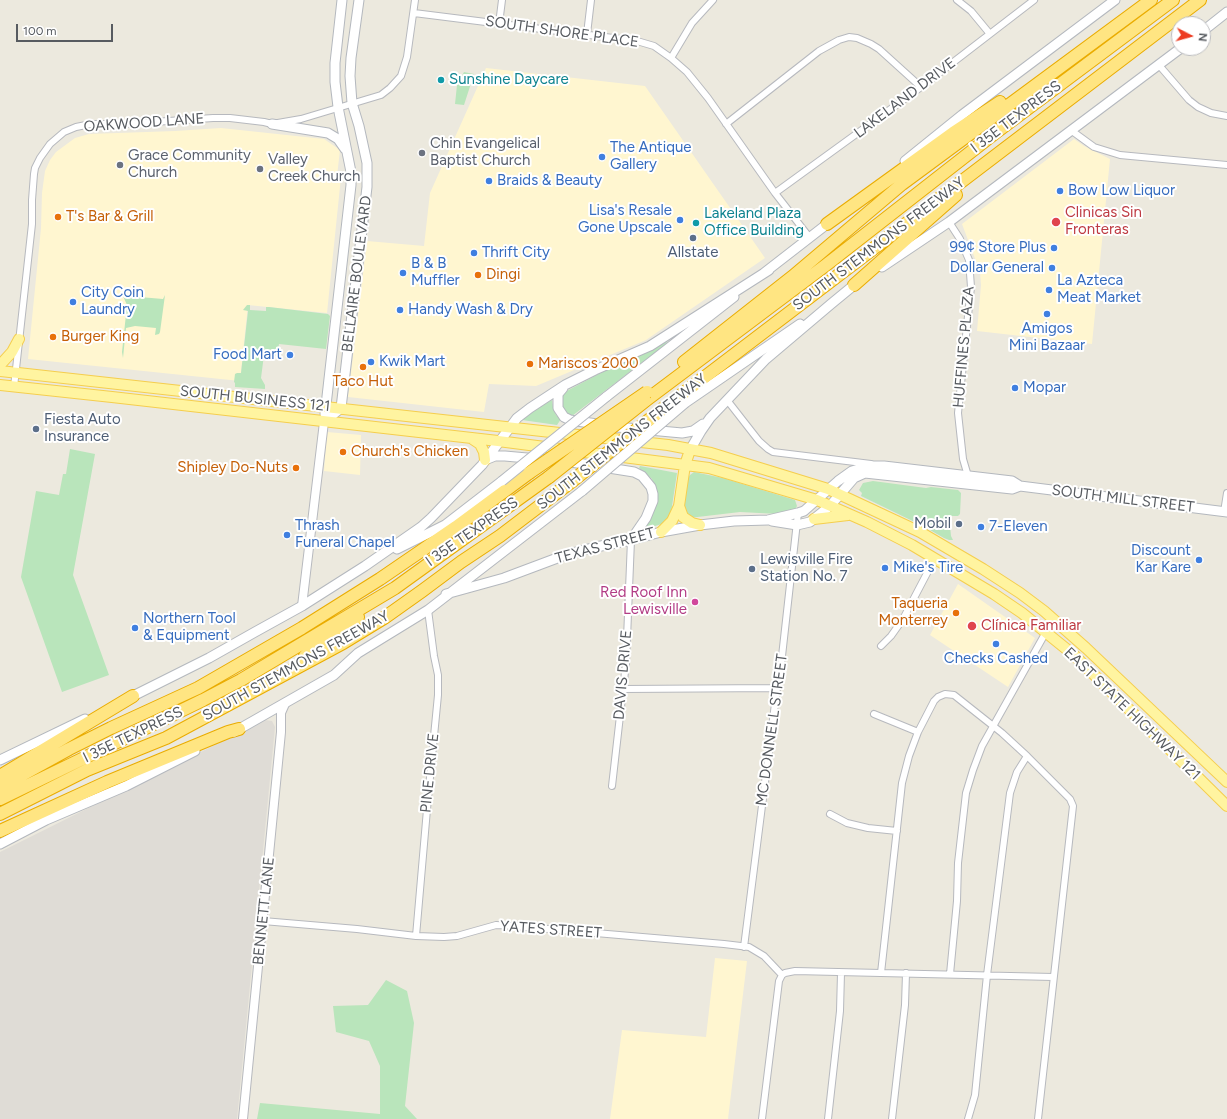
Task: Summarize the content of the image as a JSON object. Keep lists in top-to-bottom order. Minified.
{"streets":{"highway":["I 35E TEXPRESS","SOUTH STEMMONS FREEWAY"],"main road":["BELLAIRE BOULEVARD","SOUTH BUSINESS 121","SOUTH MILL STREET","TEXAS STREET","EAST STATE HIGHWAY 121"],"street":["SOUTH SHORE PLACE","LAKELAND DRIVE","OAKWOOD LANE","HUFFINES PLAZA","DAVIS DRIVE","MC DONNELL STREET","PINE DRIVE","BENNETT LANE","YATES STREET"]},"crossings":[["SOUTH SHORE PLACE","LAKELAND DRIVE"],["SOUTH SHORE PLACE","OAKWOOD LANE"],["I 35E TEXPRESS","SOUTH STEMMONS FREEWAY"],["OAKWOOD LANE","BELLAIRE BOULEVARD"],["OAKWOOD LANE","SOUTH BUSINESS 121"],["SOUTH STEMMONS FREEWAY","HUFFINES PLAZA"],["SOUTH STEMMONS FREEWAY","SOUTH MILL STREET"],["SOUTH STEMMONS FREEWAY","TEXAS STREET"],["SOUTH STEMMONS FREEWAY","EAST STATE HIGHWAY 121"],["SOUTH STEMMONS FREEWAY","PINE DRIVE"],["SOUTH STEMMONS FREEWAY","BENNETT LANE"],["BELLAIRE BOULEVARD","SOUTH BUSINESS 121"],["HUFFINES PLAZA","SOUTH MILL STREET"],["SOUTH BUSINESS 121","EAST STATE HIGHWAY 121"],["SOUTH MILL STREET","TEXAS STREET"],["SOUTH MILL STREET","EAST STATE HIGHWAY 121"],["TEXAS STREET","DAVIS DRIVE"],["TEXAS STREET","EAST STATE HIGHWAY 121"],["TEXAS STREET","MC DONNELL STREET"],["MC DONNELL STREET","YATES STREET"],["PINE DRIVE","YATES STREET"],["BENNETT LANE","YATES STREET"]],"places":["Sunshine Daycare","Chin Evangelical Baptist Church","The Antique Gallery","Grace Community Church","Valley Creek Church","Braids & Beauty","Bow Low Liquor","T's Bar & Grill","Lisa's Resale Gone Upscale","Clinicas Sin Fronteras","Lakeland Plaza Office Building","Allstate","99¢ Store Plus","Thrift City","Dollar General","B & B Muffler","Dingi","La Azteca Meat Market","City Coin Laundry","Handy Wash & Dry","Amigos Mini Bazaar","Burger King","Food Mart","Kwik Mart","Mariscos 2000","Taco Hut","Mopar","Fiesta Auto Insurance","Church's Chicken","Shipley Do-Nuts","Mobil","7-Eleven","Thrash Funeral Chapel","Discount Kar Kare","Mike's Tire","Lewisville Fire Station No. 7","Red Roof Inn Lewisville","Taqueria Monterrey","Clínica Familiar","Northern Tool & Equipment","Checks Cashed"],"scale_bar":"100 m","north":"right"}
